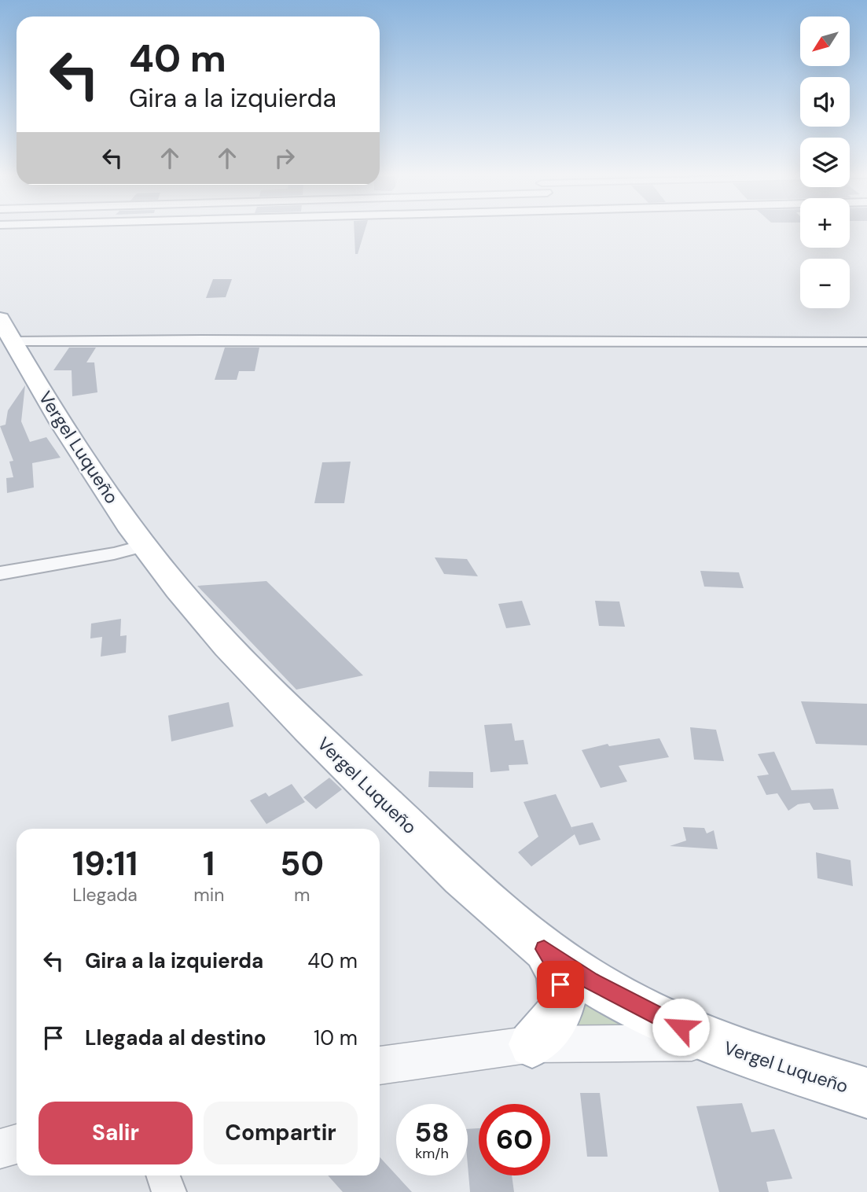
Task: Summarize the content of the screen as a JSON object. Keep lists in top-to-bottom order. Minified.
{"streets":{"main road":["Vergel Luqueño"]},"north":"bottom left","page":{"map_buttons":["+","−"],"turn":["40 m","Gira a la izquierda"],"eta":["19:11","Llegada","1","min","50","m"],"list":[{"name":"Gira a la izquierda","value":"40 m"},{"name":"Llegada al destino","value":"10 m"}],"buttons":["Salir","Compartir"],"speed":"58 km/h","limit":"60"}}
